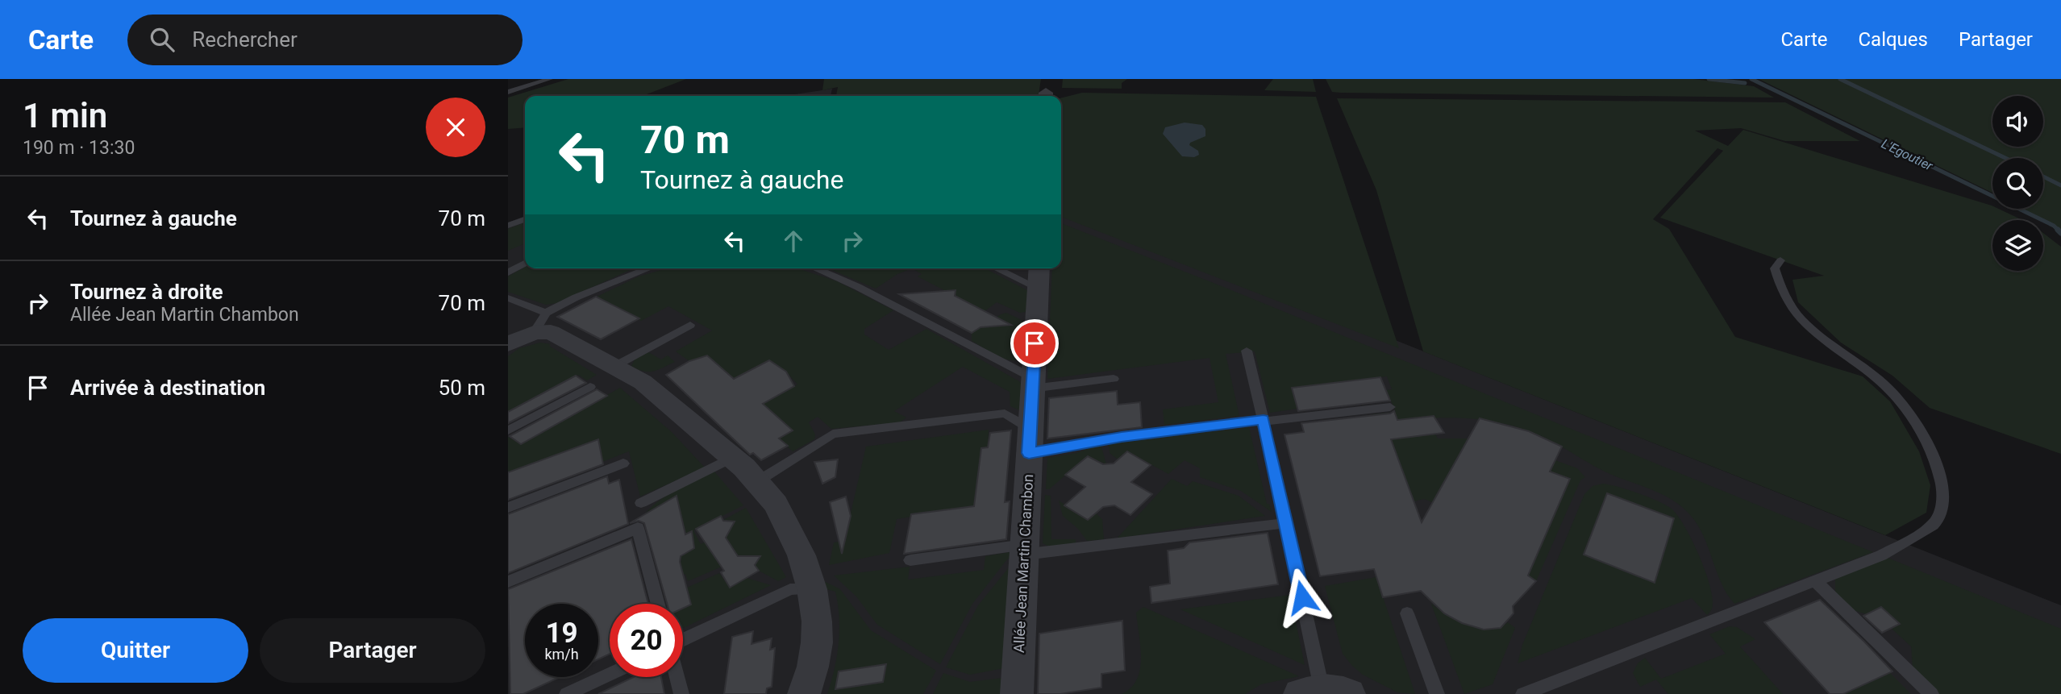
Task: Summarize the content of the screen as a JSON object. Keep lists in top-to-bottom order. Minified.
{"streets":{"street":["Allée Jean Martin Chambon"]},"water":["L'Egoutier"],"page":{"header":"Carte","search":"Rechercher","nav":["Carte","Calques","Partager"],"heading":["1 min","190 m · 13:30"],"turn":["70 m","Tournez à gauche"],"list":[{"name":"Tournez à gauche","value":"70 m"},{"name":"Tournez à droite","note":"Allée Jean Martin Chambon","value":"70 m"},{"name":"Arrivée à destination","value":"50 m"}],"speed":"19 km/h","limit":"20","buttons":["Quitter","Partager"]}}
